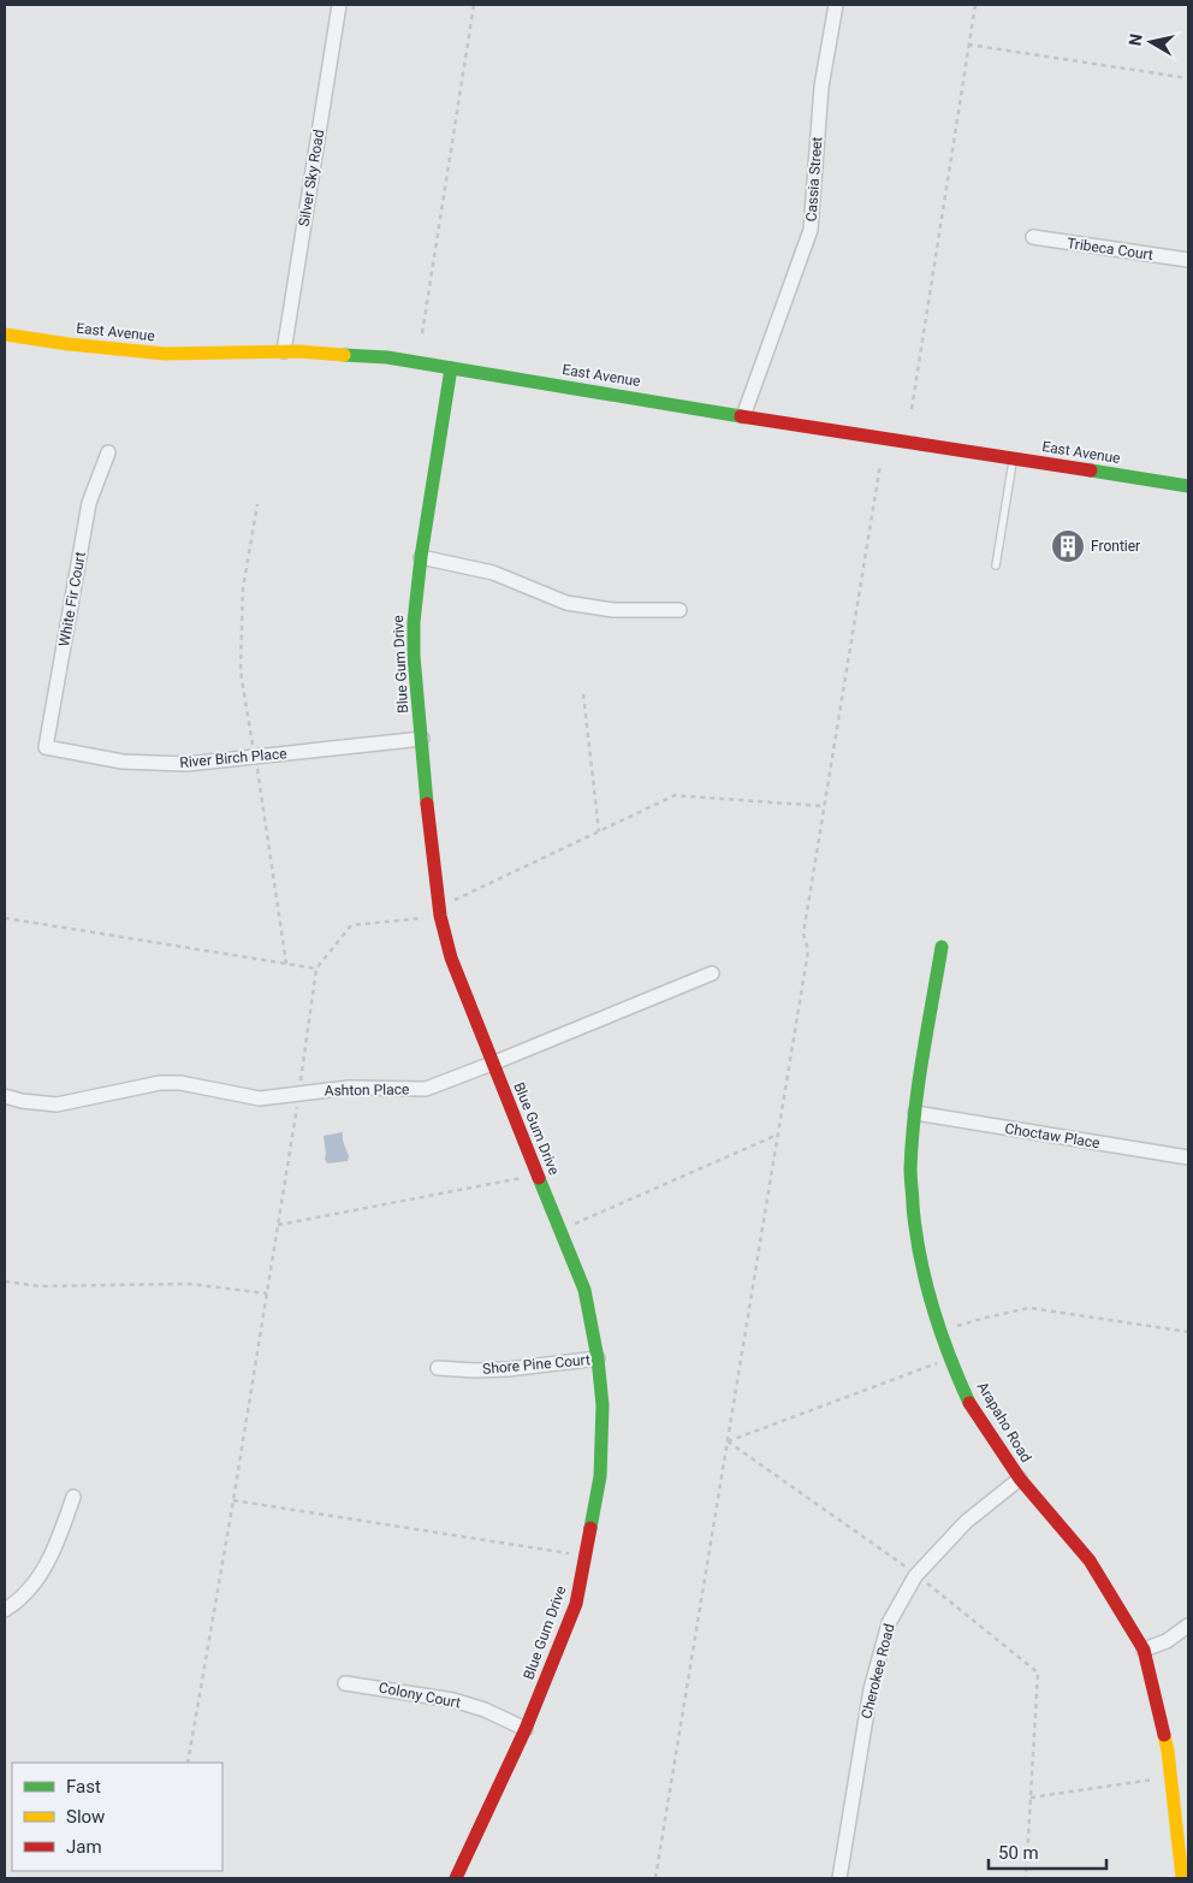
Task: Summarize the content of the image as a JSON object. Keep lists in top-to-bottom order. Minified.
{"streets":{"street":["Silver Sky Road","Cassia Street","Tribeca Court","East Avenue","White Fir Court","Blue Gum Drive","River Birch Place","Ashton Place","Choctaw Place","Shore Pine Court","Arapaho Road","Cherokee Road","Colony Court"]},"crossings":[["Silver Sky Road","East Avenue"],["Cassia Street","East Avenue"],["East Avenue","Blue Gum Drive"],["White Fir Court","River Birch Place"],["Blue Gum Drive","River Birch Place"],["Blue Gum Drive","Ashton Place"],["Blue Gum Drive","Shore Pine Court"],["Blue Gum Drive","Colony Court"],["Choctaw Place","Arapaho Road"],["Arapaho Road","Cherokee Road"]],"places":{"building":["Frontier"]},"legend":["Fast","Slow","Jam"],"scale_bar":"50 m","north":"left"}
